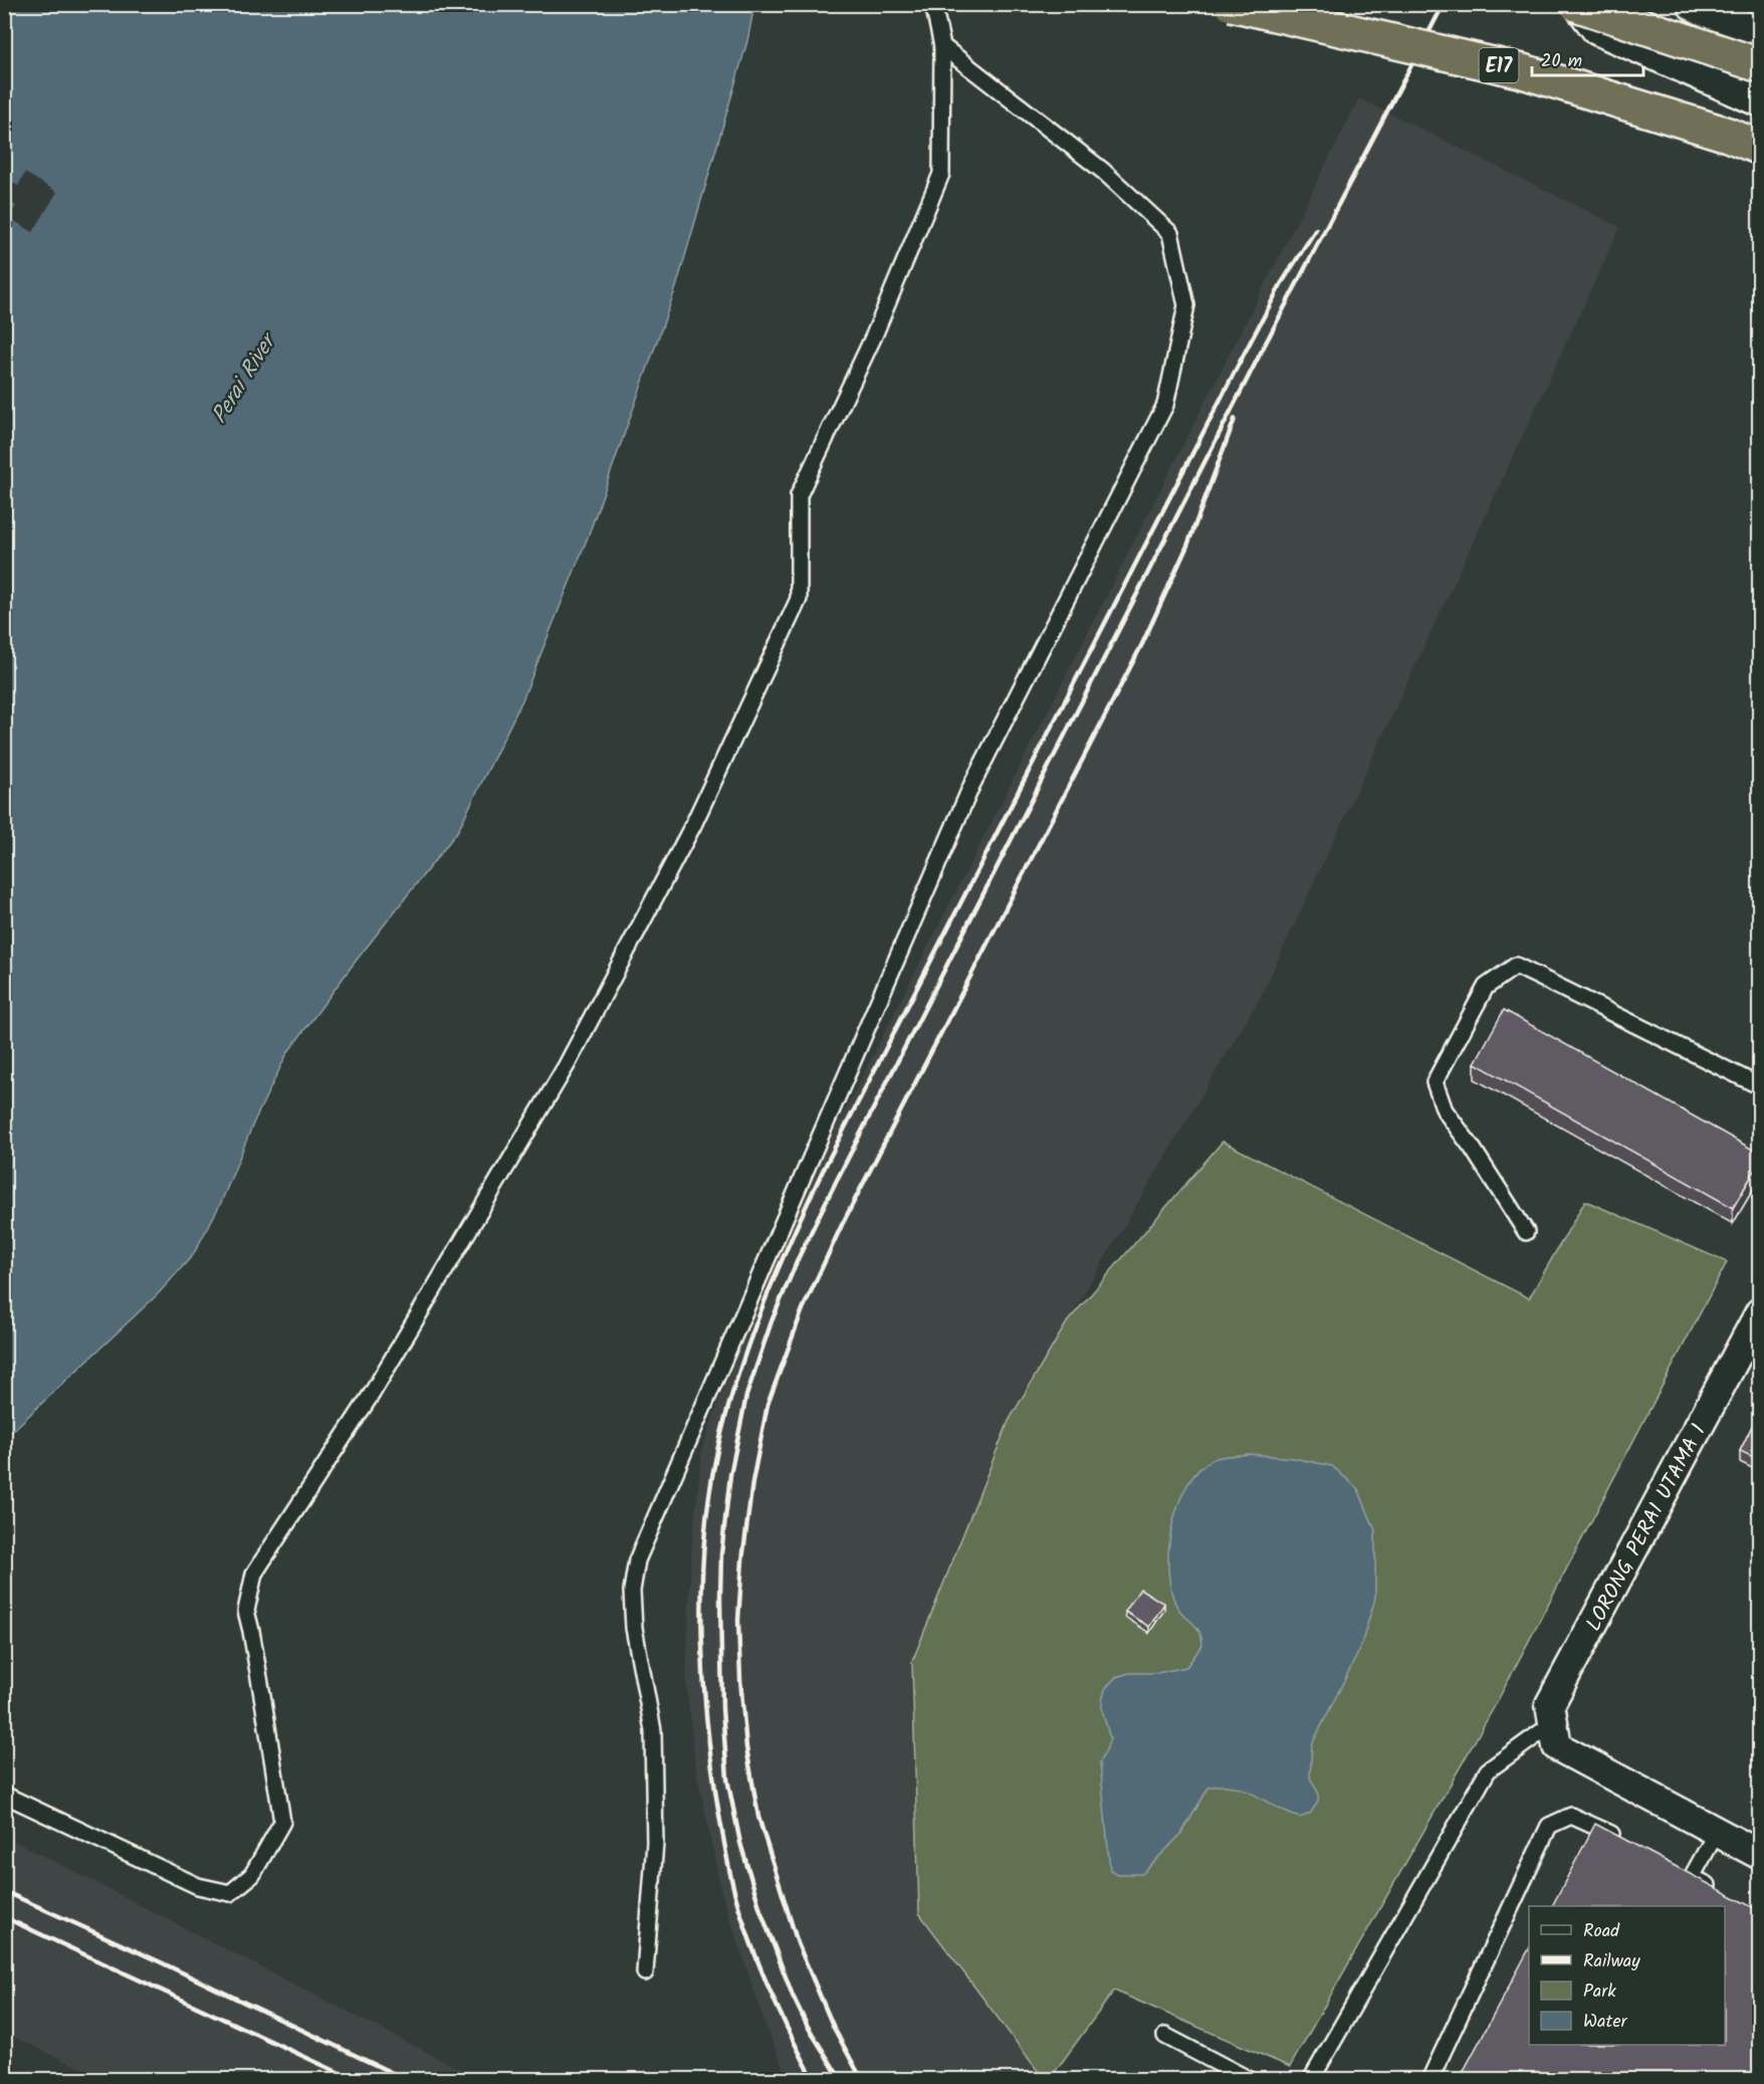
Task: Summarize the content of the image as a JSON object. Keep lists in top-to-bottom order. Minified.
{"streets":{"highway":["E17"],"street":["LORONG PERAI UTAMA 1"]},"water":["Perai River"],"legend":["Road","Railway","Park","Water"],"scale_bar":"20 m"}
